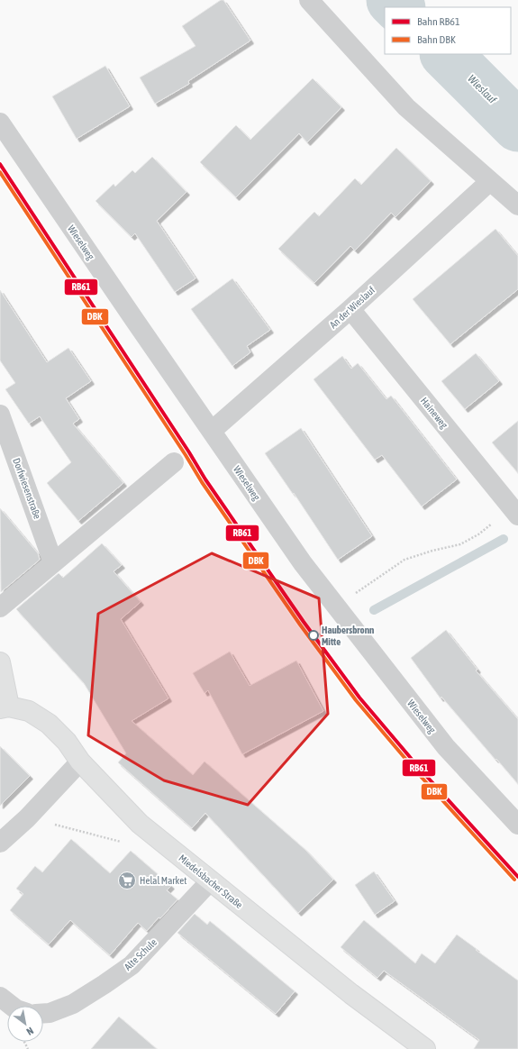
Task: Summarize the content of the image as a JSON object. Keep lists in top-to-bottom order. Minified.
{"streets":{"street":["Wieselweg","An der Wieslauf","Haineweg","Dorfwiesenstraße","Miedelsbacher Straße","Alte Schule"]},"crossings":[["Wieselweg","An der Wieslauf"],["An der Wieslauf","Haineweg"],["Miedelsbacher Straße","Alte Schule"]],"water":["Wieslauf"],"places":{"other":["Haubersbronn Mitte"],"supermarket":["Helal Market"]},"lines":["rail line RB61","rail line DBK"],"legend":["Bahn RB61","Bahn DBK"],"north":"bottom right"}
